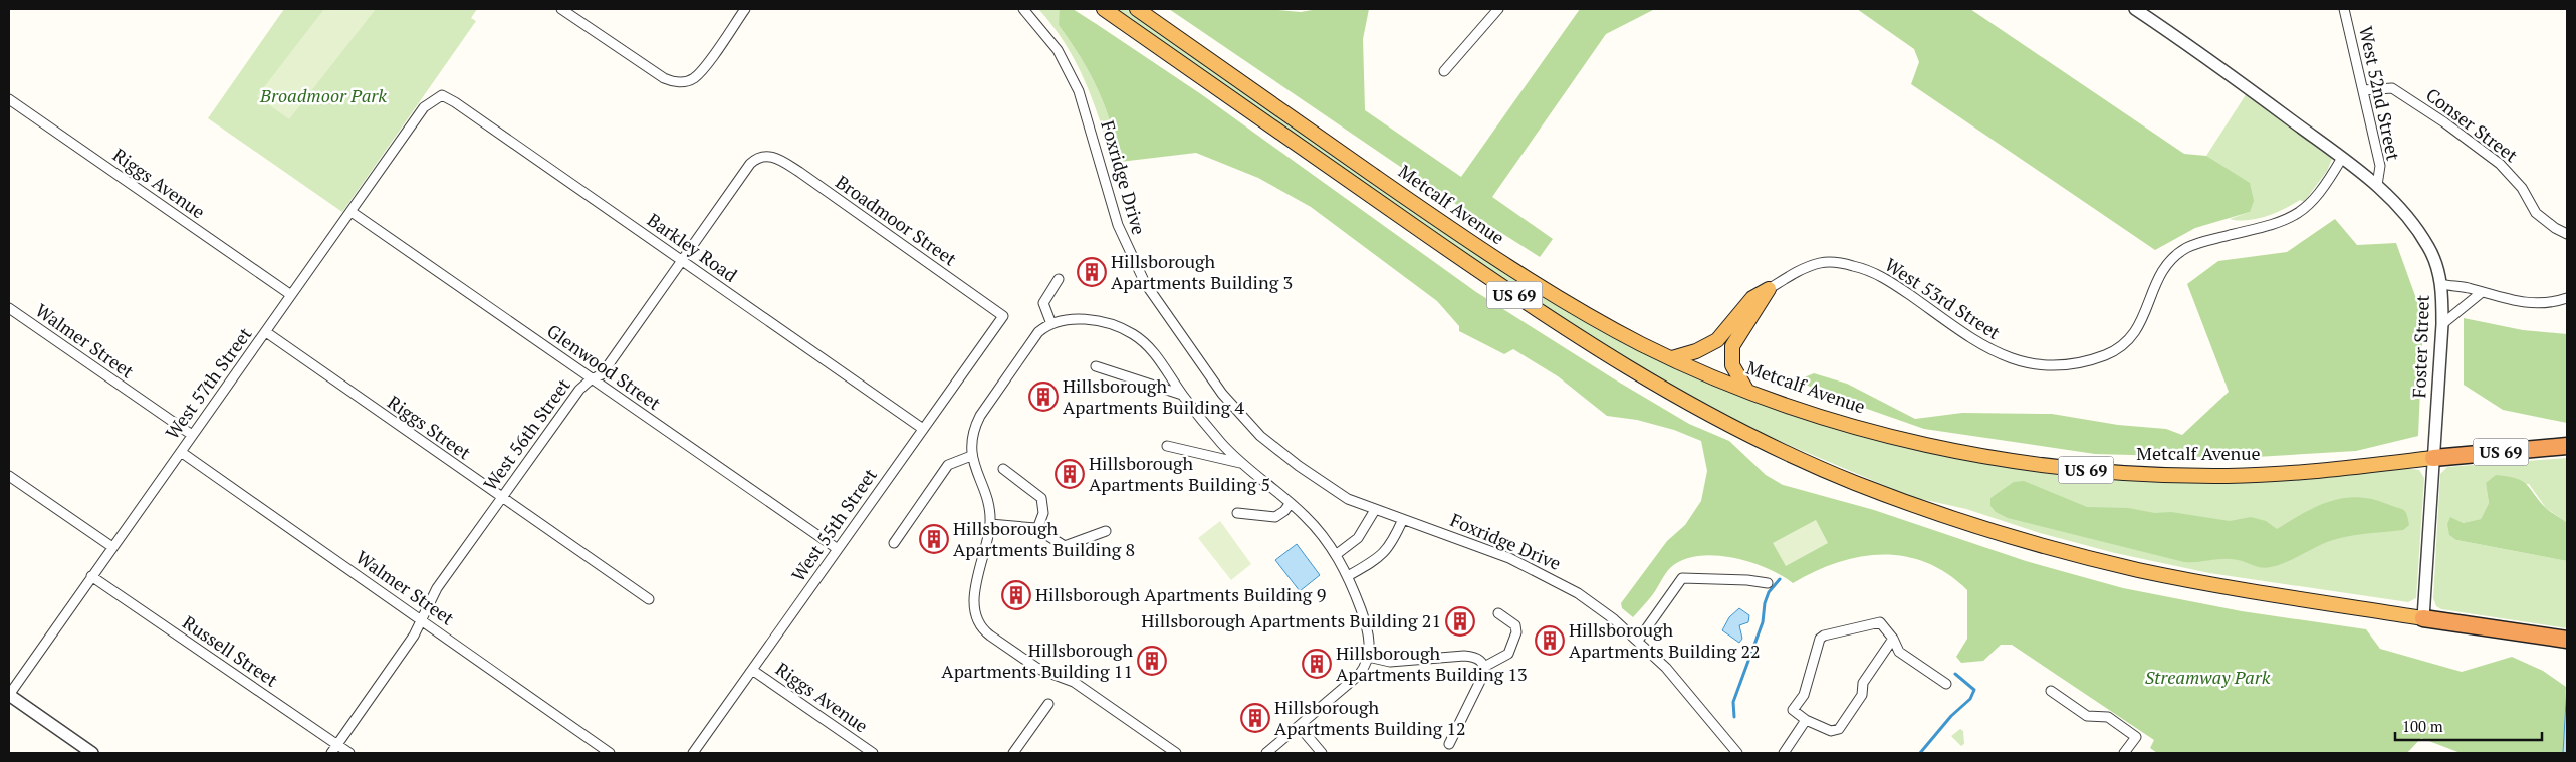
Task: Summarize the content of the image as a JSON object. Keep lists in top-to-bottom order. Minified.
{"streets":{"highway":["Metcalf Avenue","US 69"],"street":["West 52nd Street","Conser Street","Foxridge Drive","Riggs Avenue","Broadmoor Street","Barkley Road","West 53rd Street","Walmer Street","Foster Street","Glenwood Street","West 57th Street","Riggs Street","West 56th Street","West 55th Street","Russell Street"]},"crossings":[["West 52nd Street","Conser Street"],["West 52nd Street","Foster Street"],["Riggs Avenue","West 57th Street"],["Riggs Avenue","West 55th Street"],["Metcalf Avenue","Foster Street"],["Broadmoor Street","West 56th Street"],["Broadmoor Street","West 55th Street"],["Barkley Road","West 57th Street"],["Barkley Road","West 56th Street"],["Barkley Road","West 55th Street"],["US 69","Foster Street"],["West 53rd Street","Foster Street"],["Walmer Street","West 57th Street"],["Walmer Street","West 56th Street"],["Glenwood Street","West 57th Street"],["Glenwood Street","West 56th Street"],["Glenwood Street","West 55th Street"],["West 57th Street","Riggs Street"],["West 57th Street","Russell Street"],["Riggs Street","West 56th Street"],["West 56th Street","Russell Street"]],"parks":["Broadmoor Park","Streamway Park"],"places":{"building":["Hillsborough Apartments Building 3","Hillsborough Apartments Building 4","Hillsborough Apartments Building 5","Hillsborough Apartments Building 8","Hillsborough Apartments Building 9","Hillsborough Apartments Building 21","Hillsborough Apartments Building 22","Hillsborough Apartments Building 11","Hillsborough Apartments Building 13","Hillsborough Apartments Building 12"]},"scale_bar":"100 m"}
